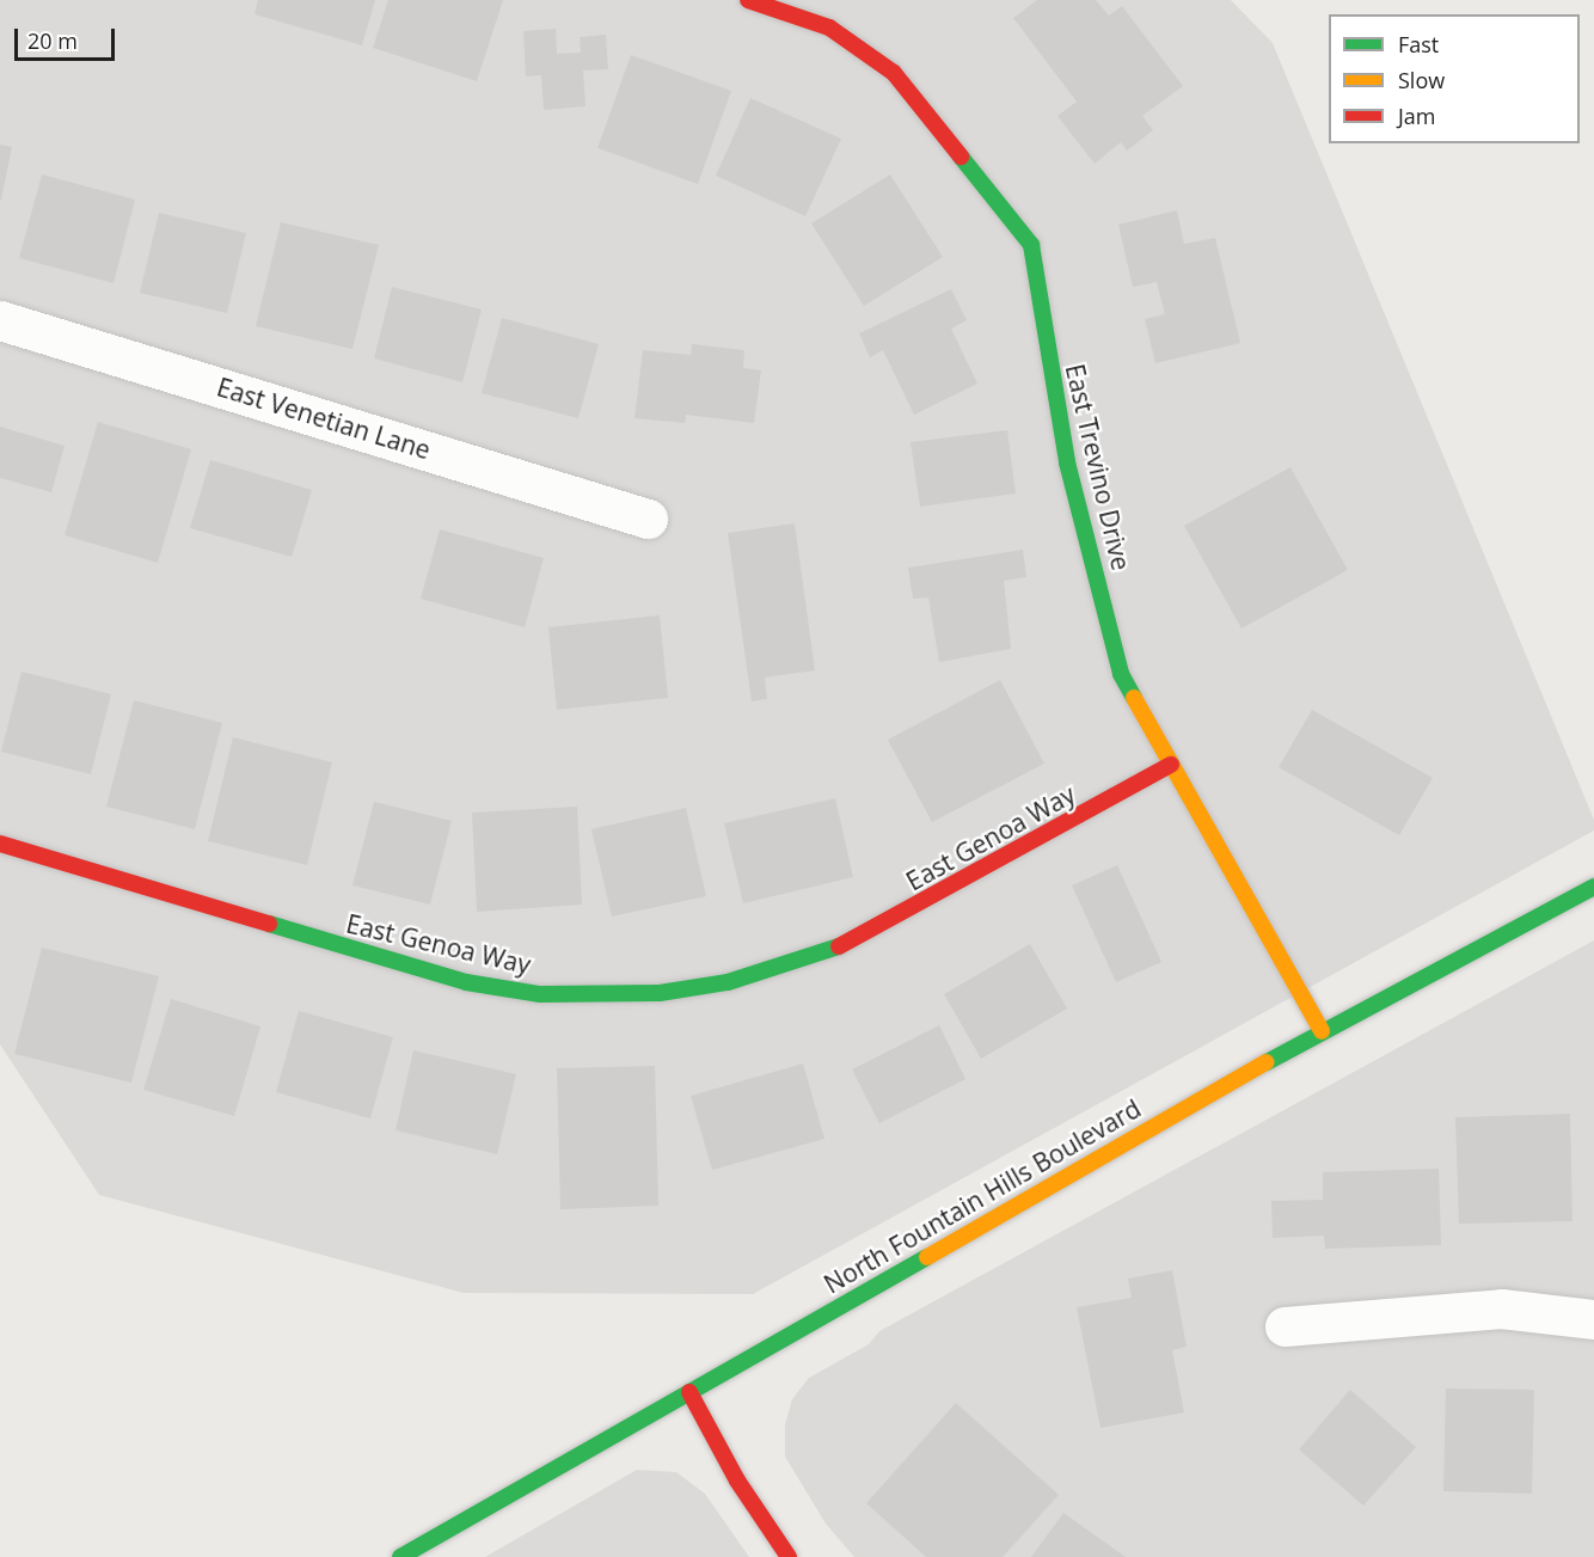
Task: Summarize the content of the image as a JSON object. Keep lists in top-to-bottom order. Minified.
{"streets":{"street":["East Venetian Lane","East Trevino Drive","East Genoa Way","North Fountain Hills Boulevard"]},"crossings":[["East Trevino Drive","East Genoa Way"],["East Trevino Drive","North Fountain Hills Boulevard"]],"legend":["Fast","Slow","Jam"],"scale_bar":"20 m"}
